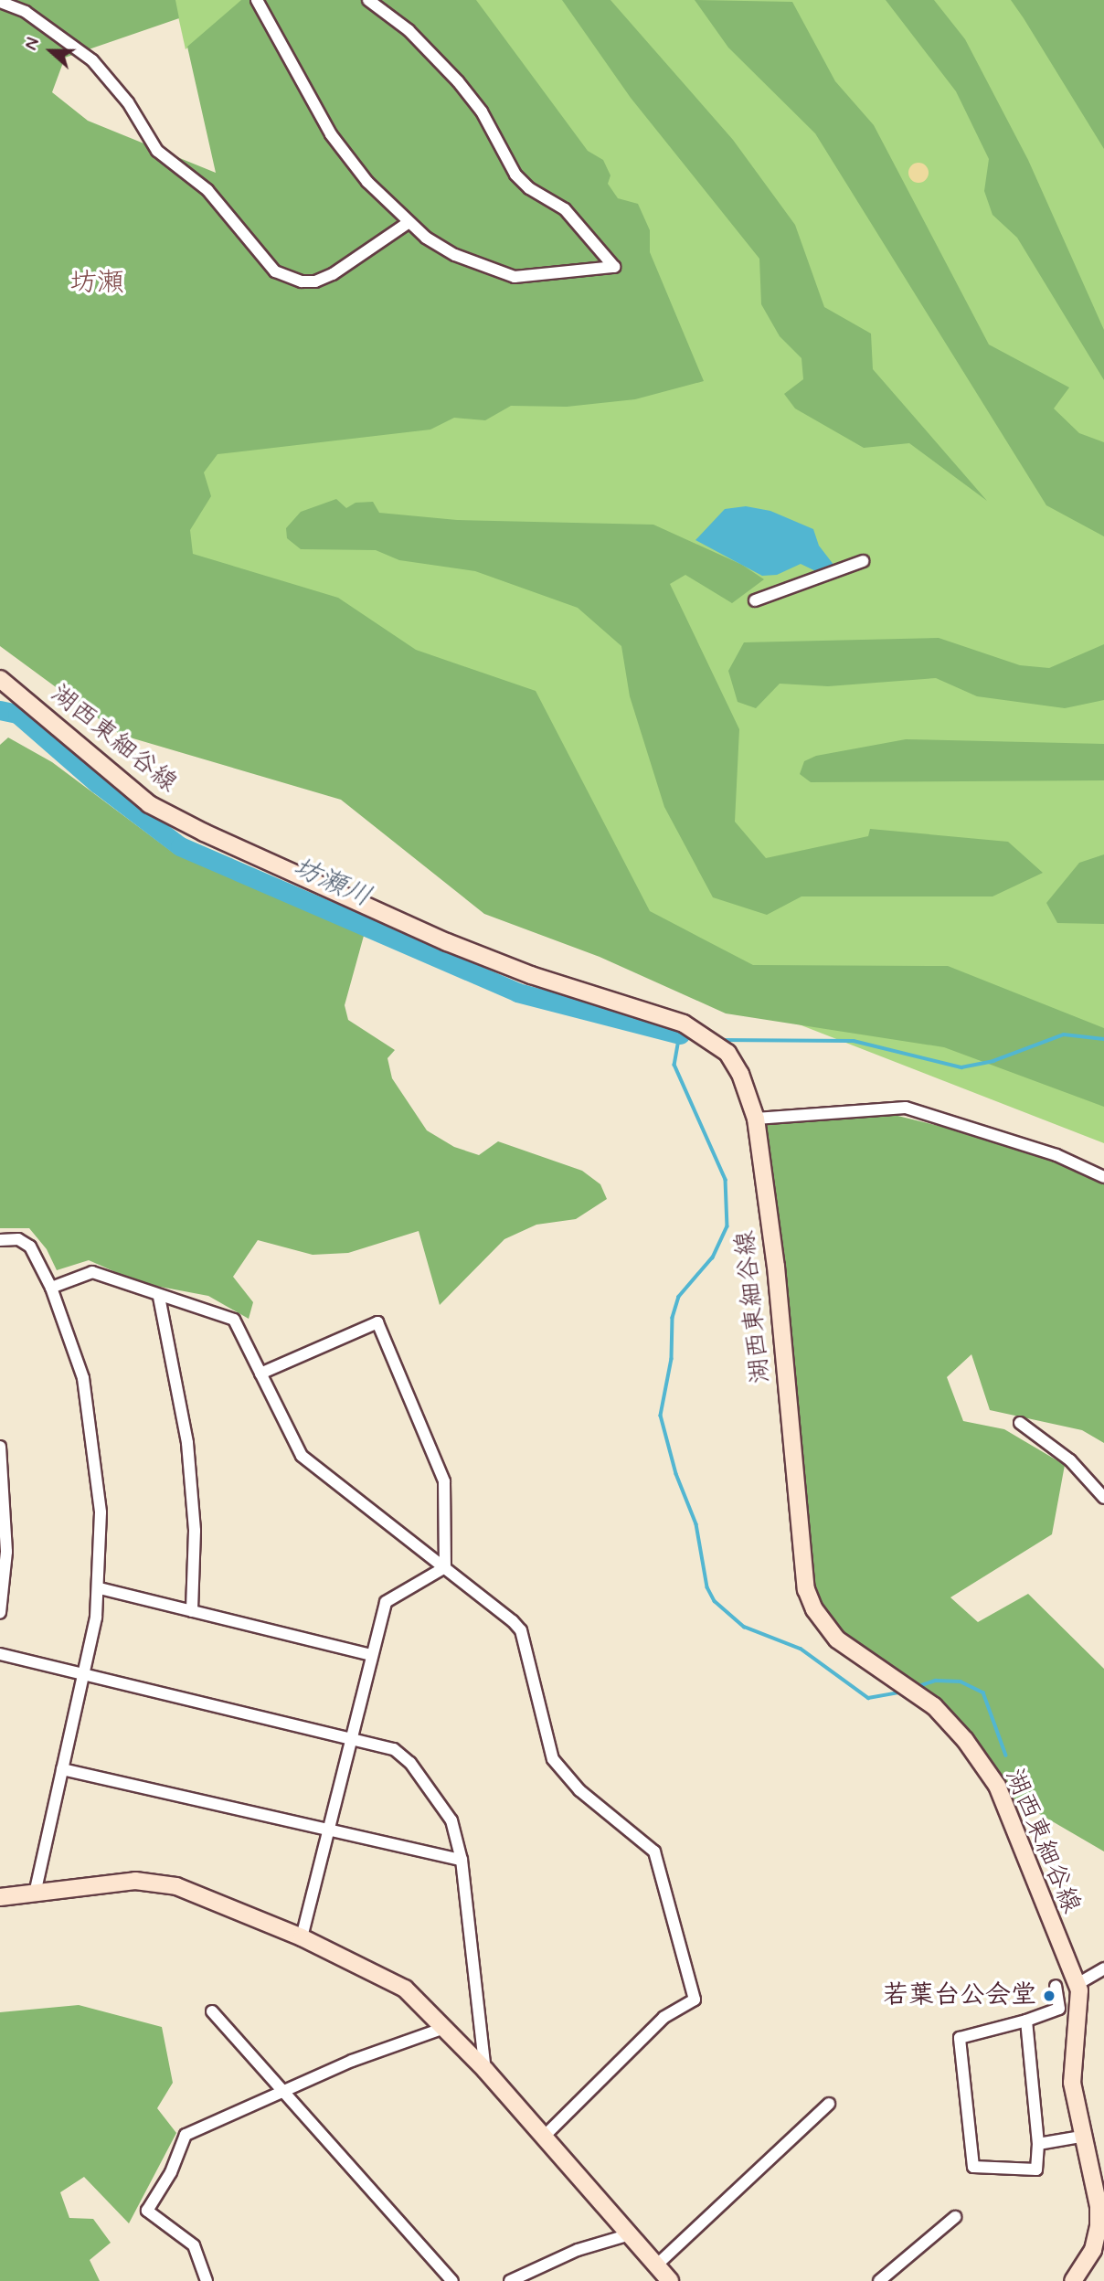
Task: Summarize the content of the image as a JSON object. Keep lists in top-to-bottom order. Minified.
{"streets":{"main road":["湖西東細谷線"]},"districts":["坊瀬"],"water":["坊瀬川"],"places":["若葉台公会堂"],"north":"left"}
